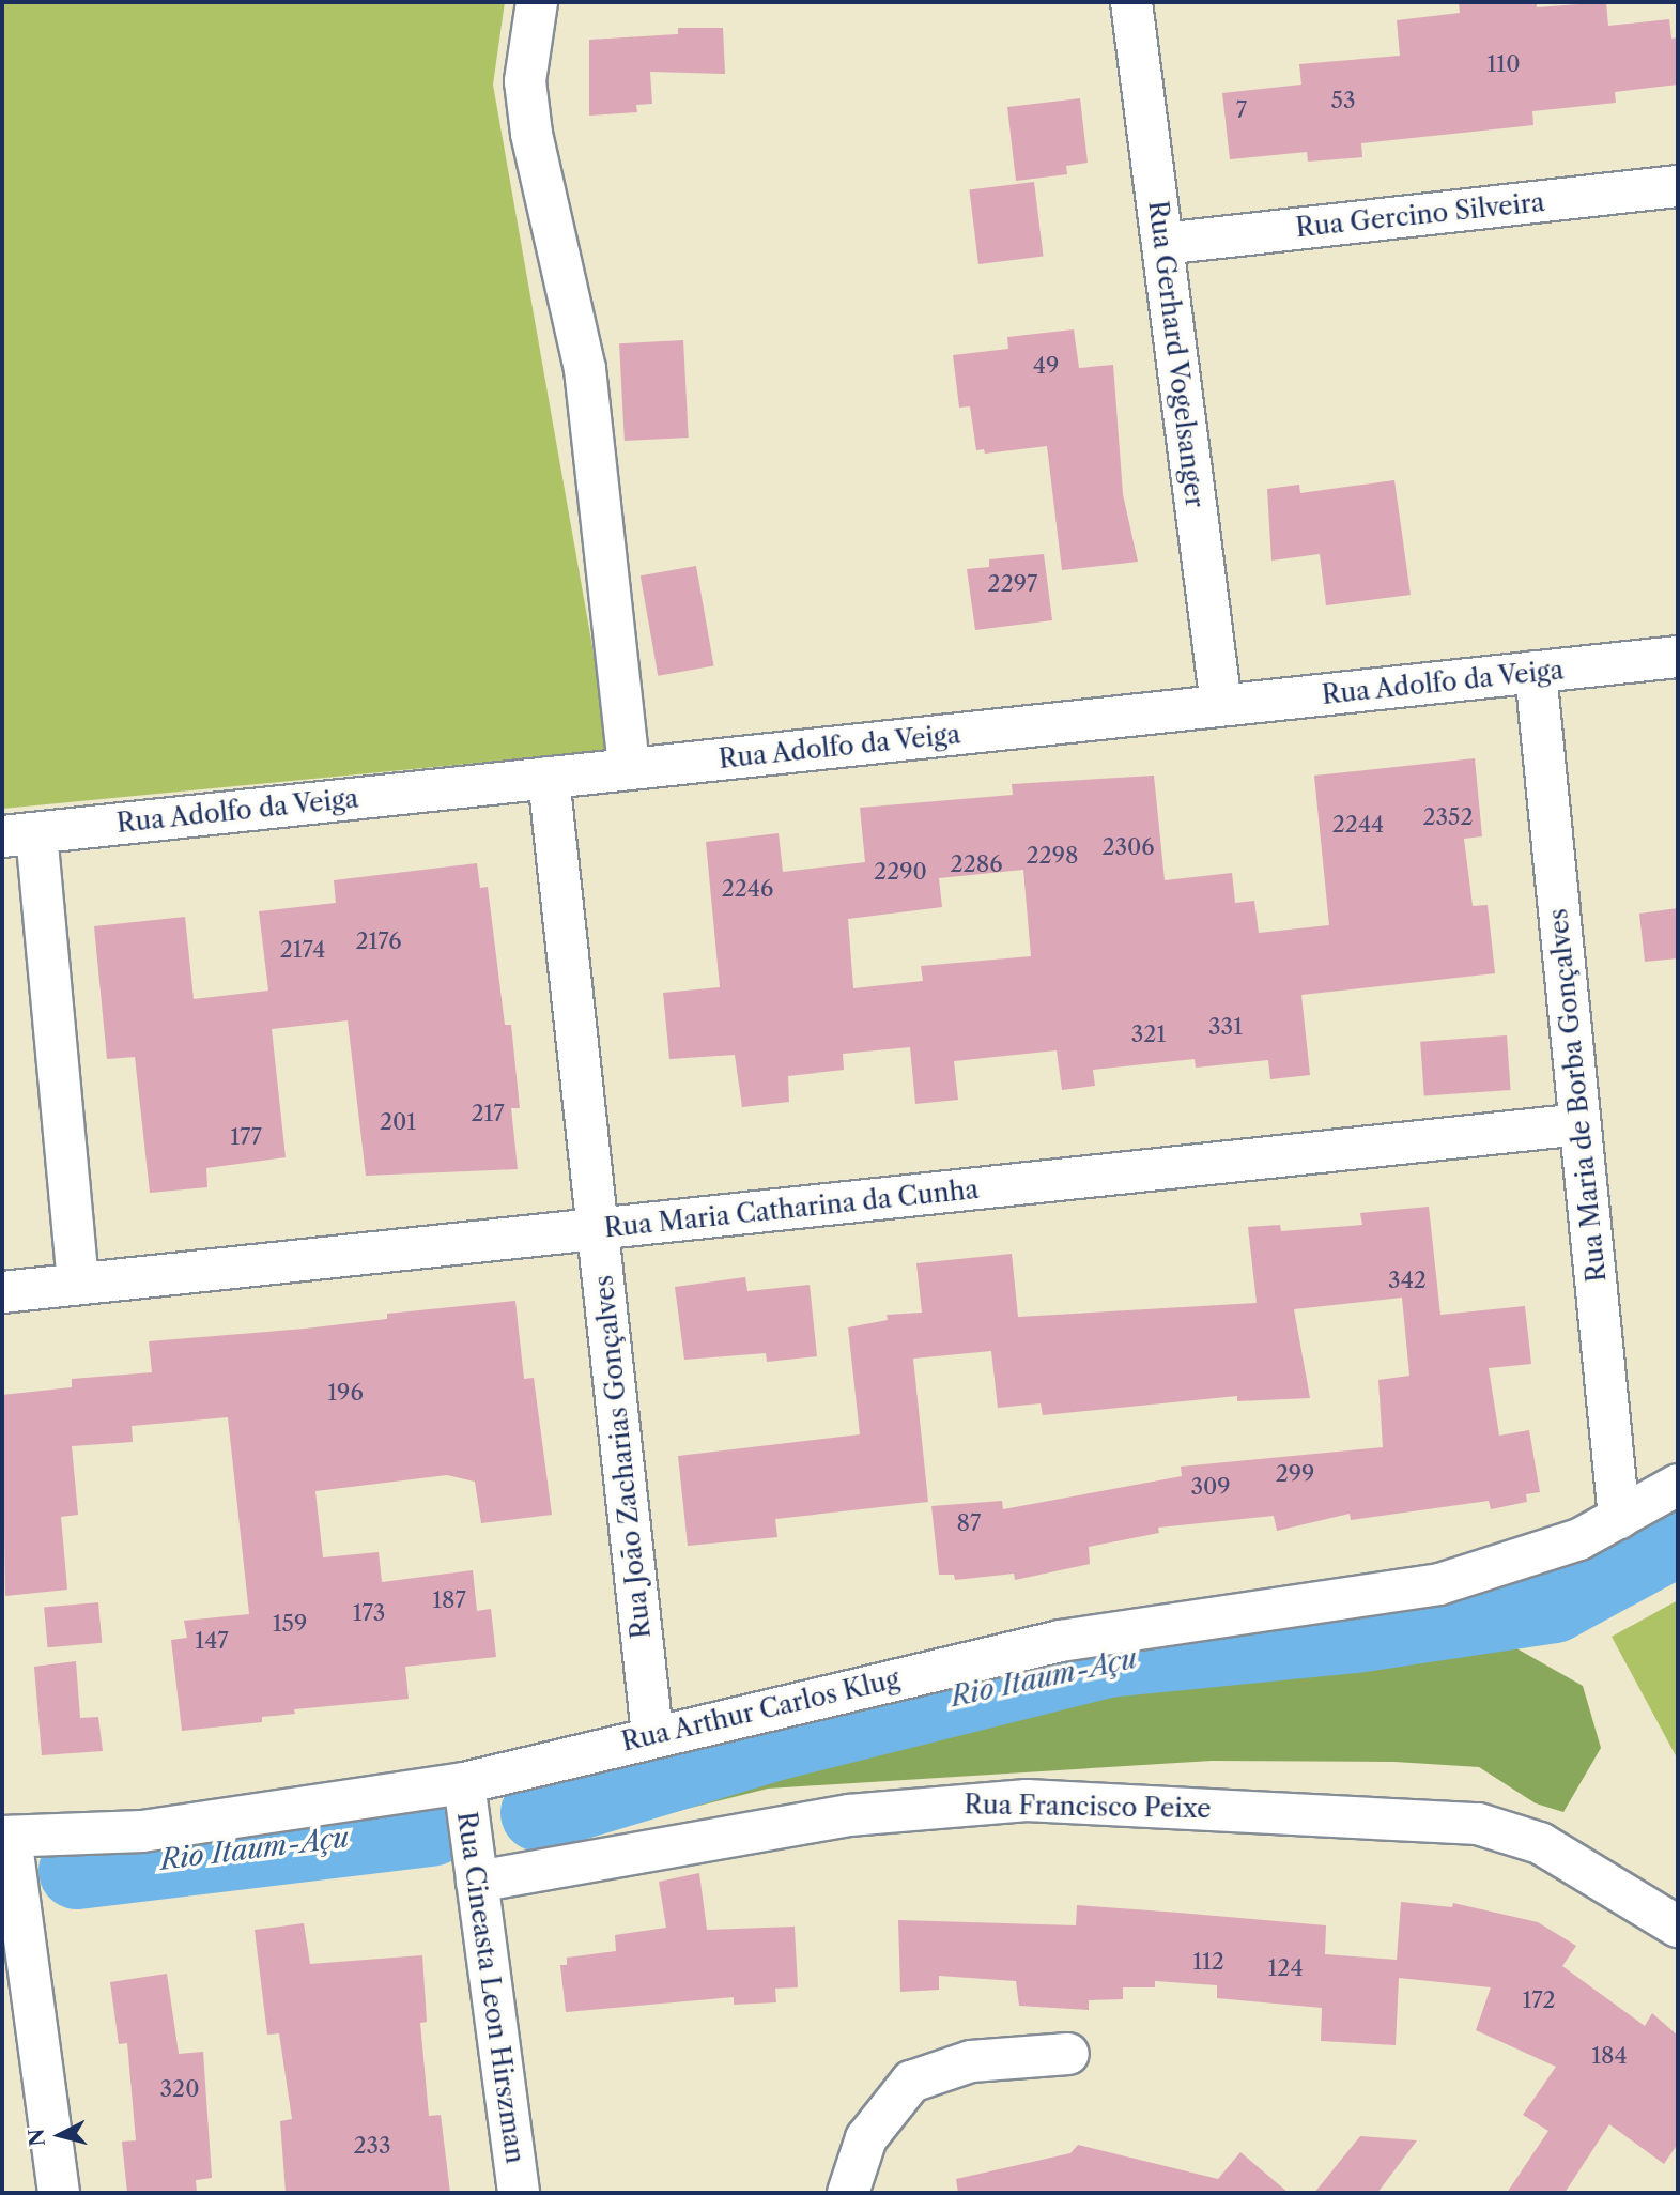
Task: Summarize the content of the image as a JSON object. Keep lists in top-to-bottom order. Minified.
{"streets":{"street":["Rua Gercino Silveira","Rua Gerhard Vogelsanger","Rua Adolfo da Veiga","Rua Maria de Borba Gonçalves","Rua Maria Catharina da Cunha","Rua João Zacharias Gonçalves","Rua Arthur Carlos Klug","Rua Francisco Peixe","Rua Cineasta Leon Hirszman"]},"crossings":[["Rua Gercino Silveira","Rua Gerhard Vogelsanger"],["Rua Gerhard Vogelsanger","Rua Adolfo da Veiga"],["Rua Adolfo da Veiga","Rua Maria de Borba Gonçalves"],["Rua Adolfo da Veiga","Rua João Zacharias Gonçalves"],["Rua Maria de Borba Gonçalves","Rua Maria Catharina da Cunha"],["Rua Maria de Borba Gonçalves","Rua Arthur Carlos Klug"],["Rua Maria Catharina da Cunha","Rua João Zacharias Gonçalves"],["Rua João Zacharias Gonçalves","Rua Arthur Carlos Klug"],["Rua Arthur Carlos Klug","Rua Cineasta Leon Hirszman"],["Rua Francisco Peixe","Rua Cineasta Leon Hirszman"]],"water":["Rio Itaum-Açu"],"house_numbers":["110","53","7","49","2297","2352","2244","2306","2298","2286","2290","2246","2176","2174","331","321","217","201","177","342","196","299","309","87","187","173","159","147","112","124","172","184","320","233"],"north":"left"}
